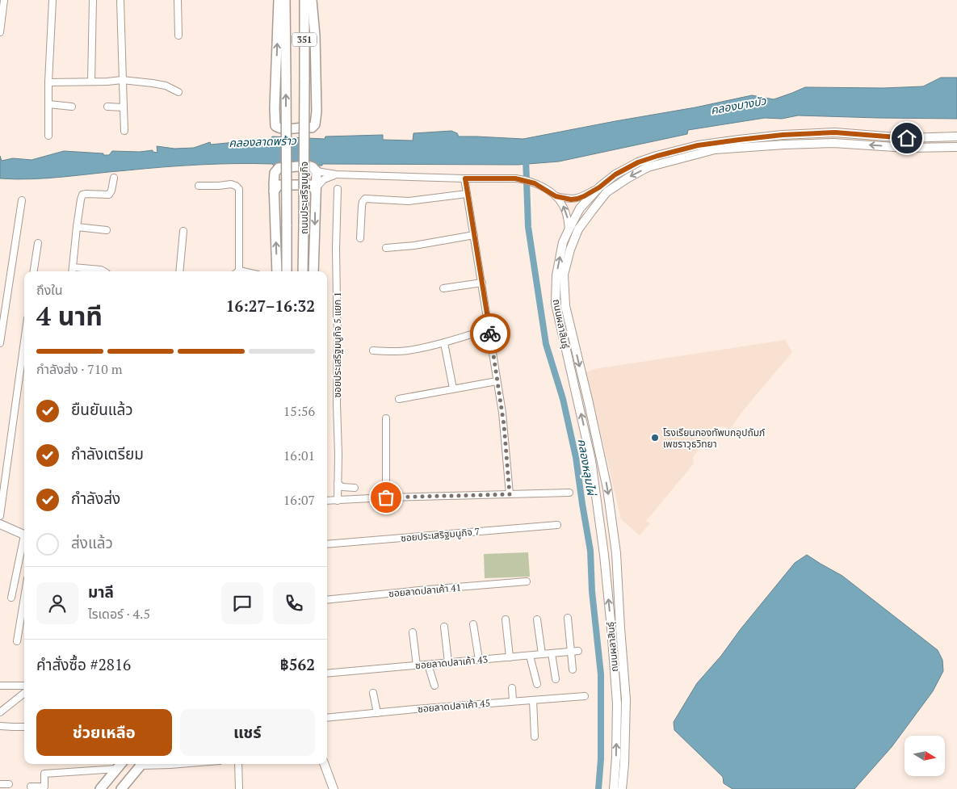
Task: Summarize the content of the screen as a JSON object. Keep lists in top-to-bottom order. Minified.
{"streets":{"main road":["351","ถนนประเสริฐมนูกิจ","ถนนผลาสินธุ์"],"street":["ซอยประเสริฐมนูกิจ 5 แยก 1","ซอยประเสริฐมนูกิจ 7","ซอยลาดปลาเค้า 41","ซอยลาดปลาเค้า 43","ซอยลาดปลาเค้า 45"]},"water":["คลองบางบัว","คลองลาดพร้าว","คลองหลุมไผ่"],"places":["โรงเรียนกองทัพบกอุปถัมภ์ เพชราวุธวิทยา"],"north":"right","page":{"heading":["4 นาที","ถึงใน","16:27–16:32"],"panel":["มาลี","ไรเดอร์ · 4.5","คำสั่งซื้อ #2816","฿562"],"bar":"กำลังส่ง · 710 m","list":[["ยืนยันแล้ว","15:56"],["กำลังเตรียม","16:01"],["กำลังส่ง","16:07"],"ส่งแล้ว"],"buttons":["ช่วยเหลือ","แชร์"]}}
